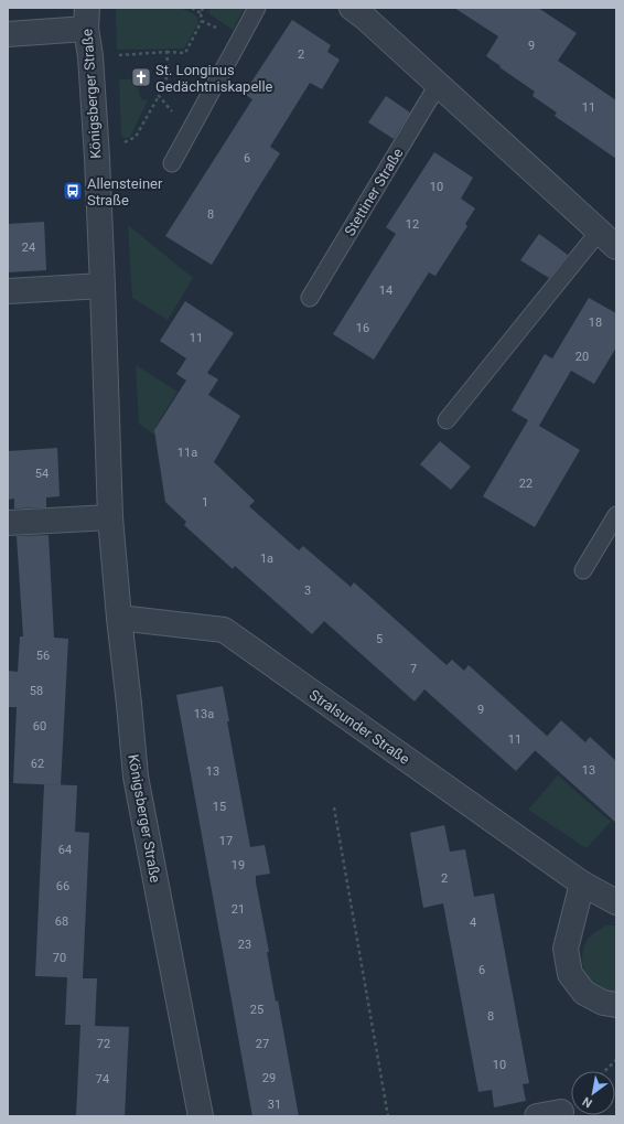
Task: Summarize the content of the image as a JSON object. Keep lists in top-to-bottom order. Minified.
{"streets":{"street":["Königsberger Straße","Stralsunder Straße"],"lane":["Stettiner Straße"]},"crossings":[["Königsberger Straße","Stralsunder Straße"]],"places":{"church":["St. Longinus Gedächtniskapelle"],"bus stop":["Allensteiner Straße"]},"house_numbers":["9","2","11","6","10","8","12","24","14","18","16","11","20","11a","54","22","1","1a","3","5","56","7","58","9","13a","60","11","62","13","13","15","17","64","19","2","66","21","68","4","23","70","6","25","8","72","27","10","29","74","31"],"north":"bottom left"}
